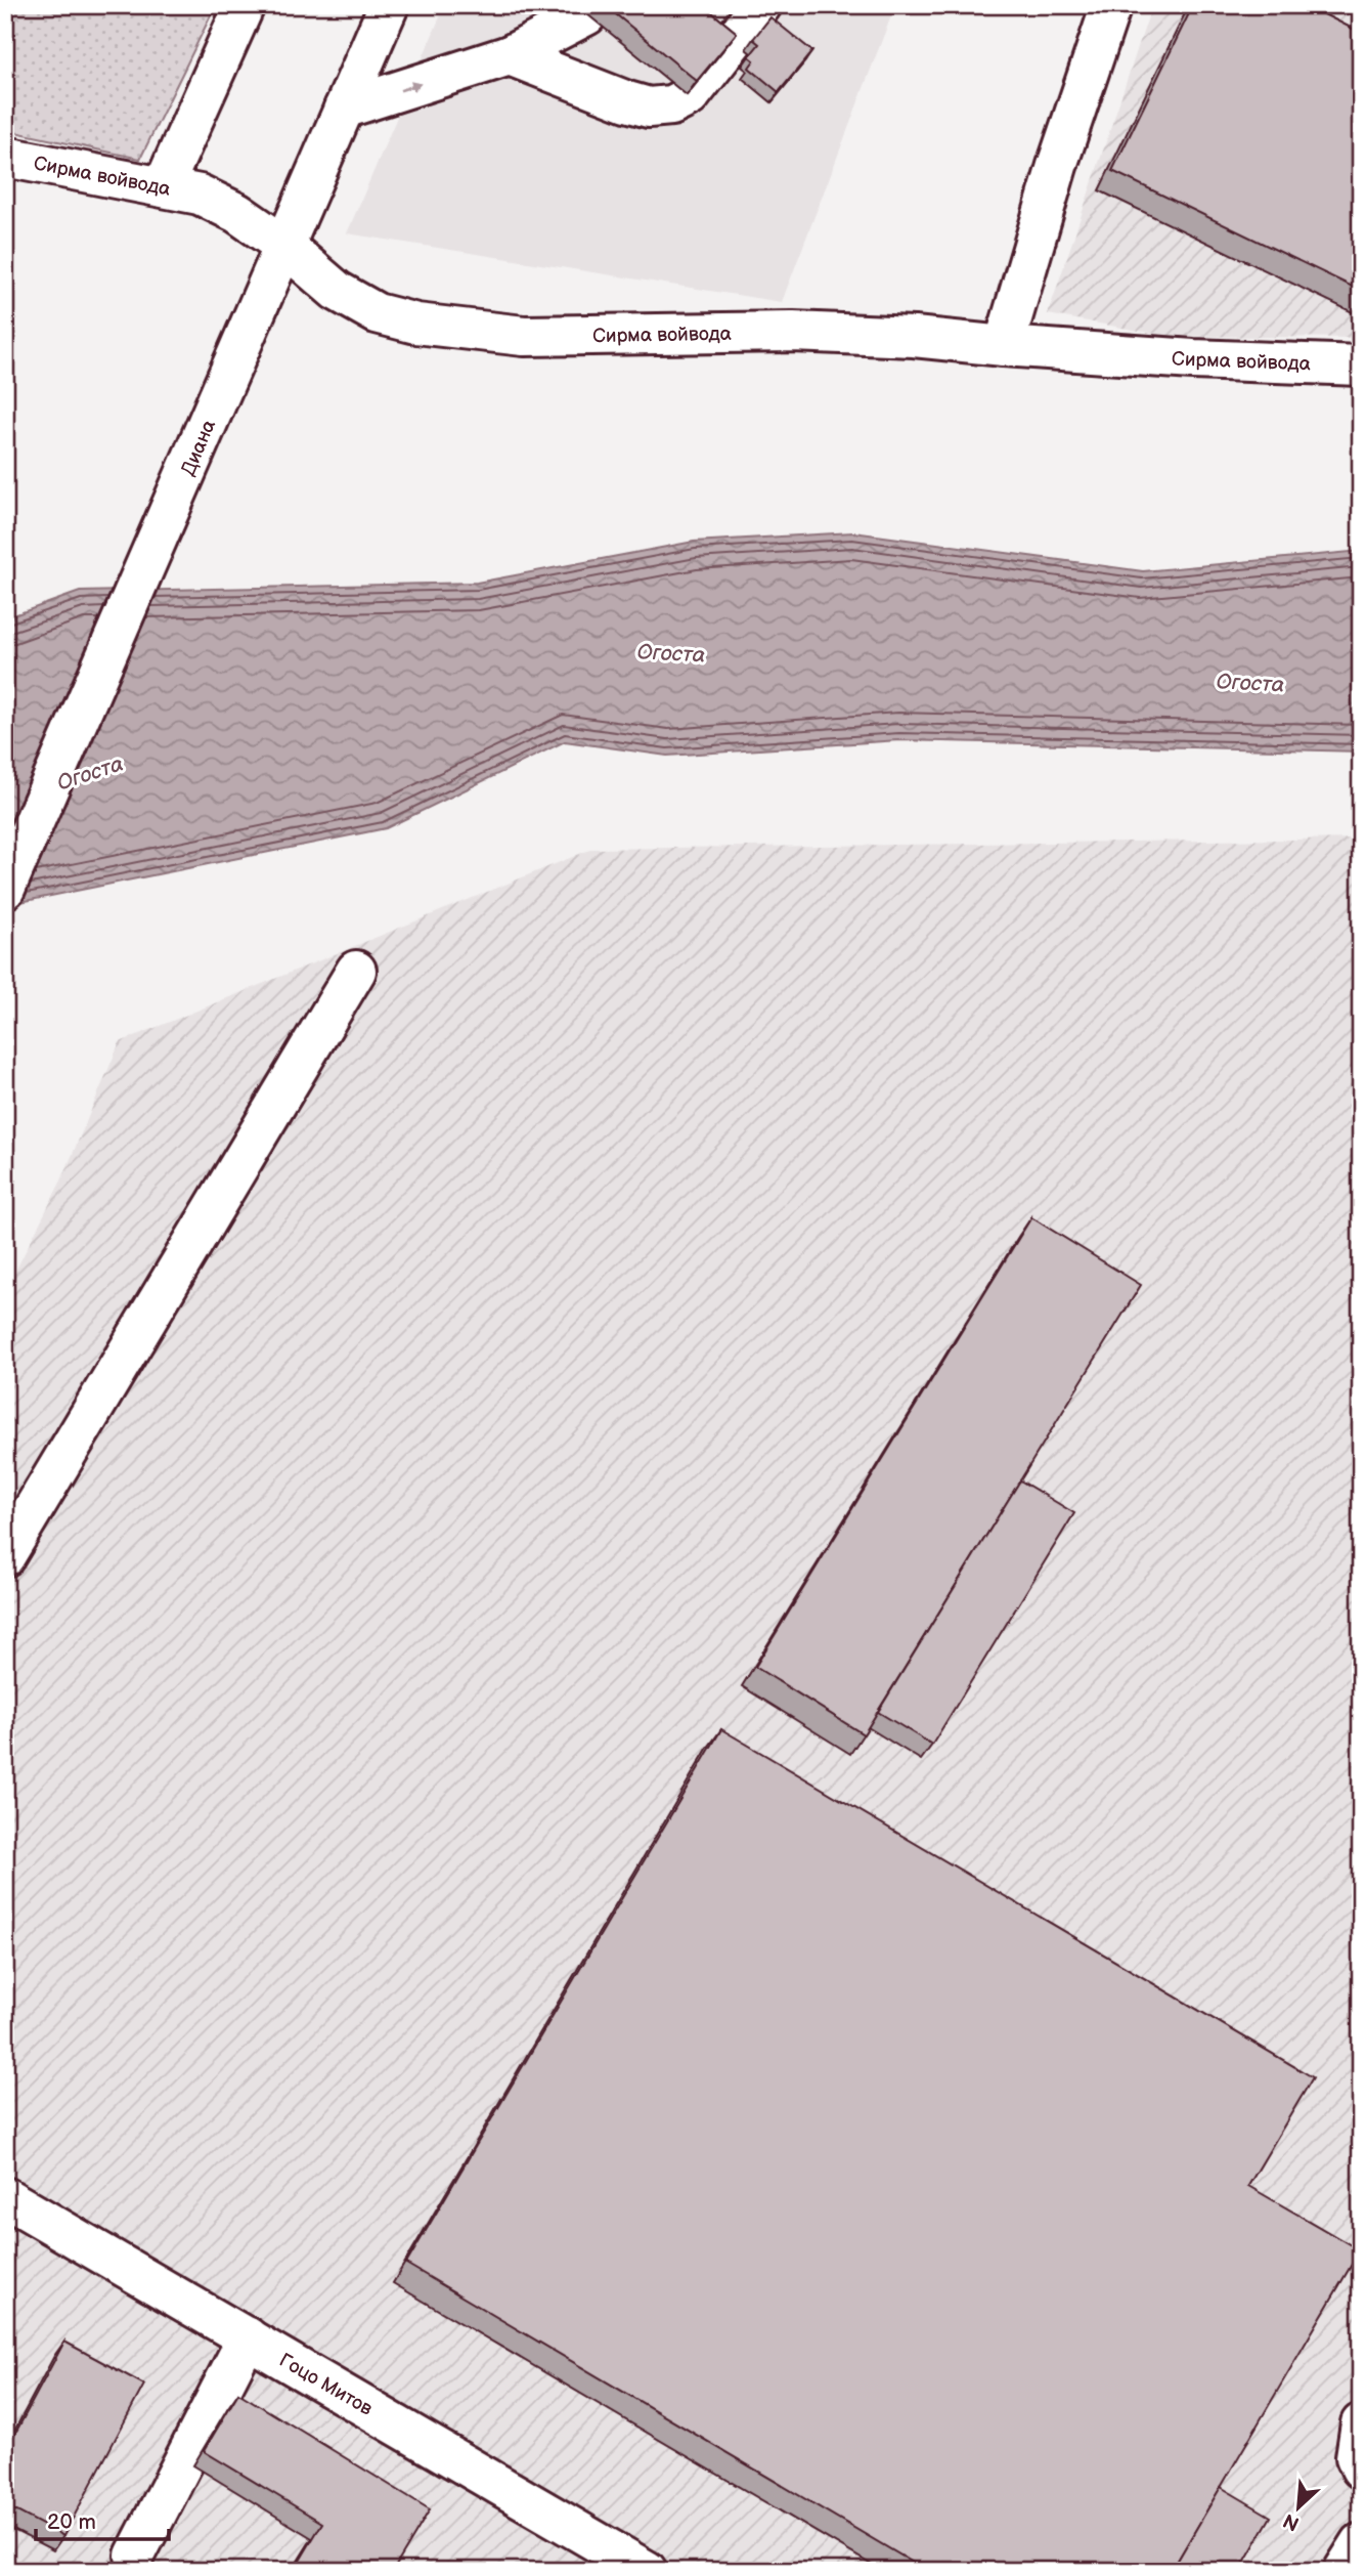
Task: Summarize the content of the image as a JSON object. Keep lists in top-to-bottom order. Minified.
{"streets":{"street":["Сирма войвода","Диана","Гоцо Митов"]},"crossings":[["Сирма войвода","Диана"]],"water":["Огоста"],"scale_bar":"20 m","north":"bottom left"}
